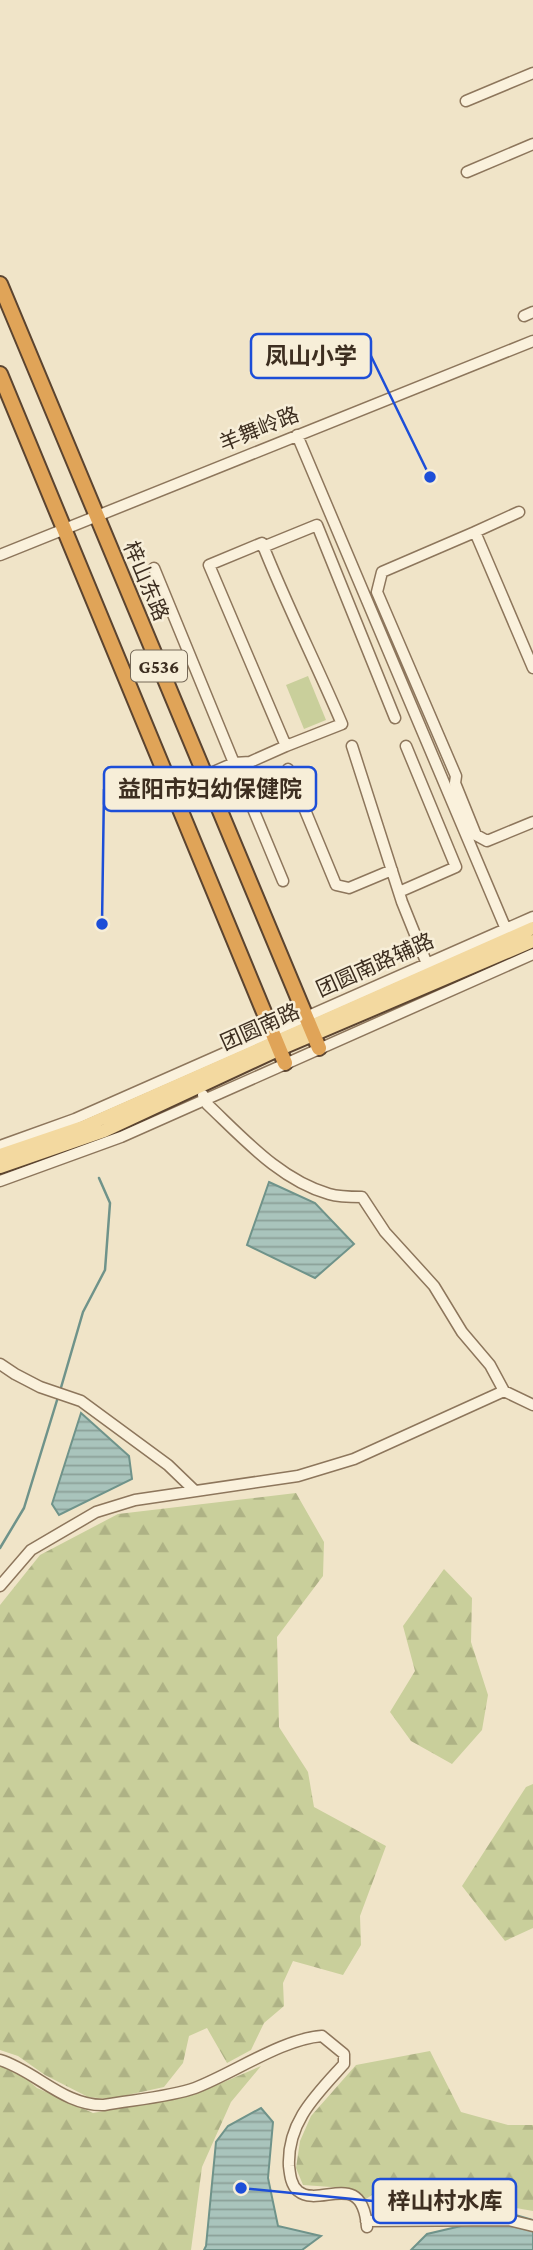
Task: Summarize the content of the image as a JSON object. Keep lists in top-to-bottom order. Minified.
{"streets":{"highway":["梓山东路","G536"],"main road":["团圆南路"],"street":["羊舞岭路"]},"crossings":[["羊舞岭路","梓山东路"],["羊舞岭路","G536"],["梓山东路","团圆南路"],["G536","团圆南路"]],"places":["凤山小学","益阳市妇幼保健院","梓山村水库"]}
